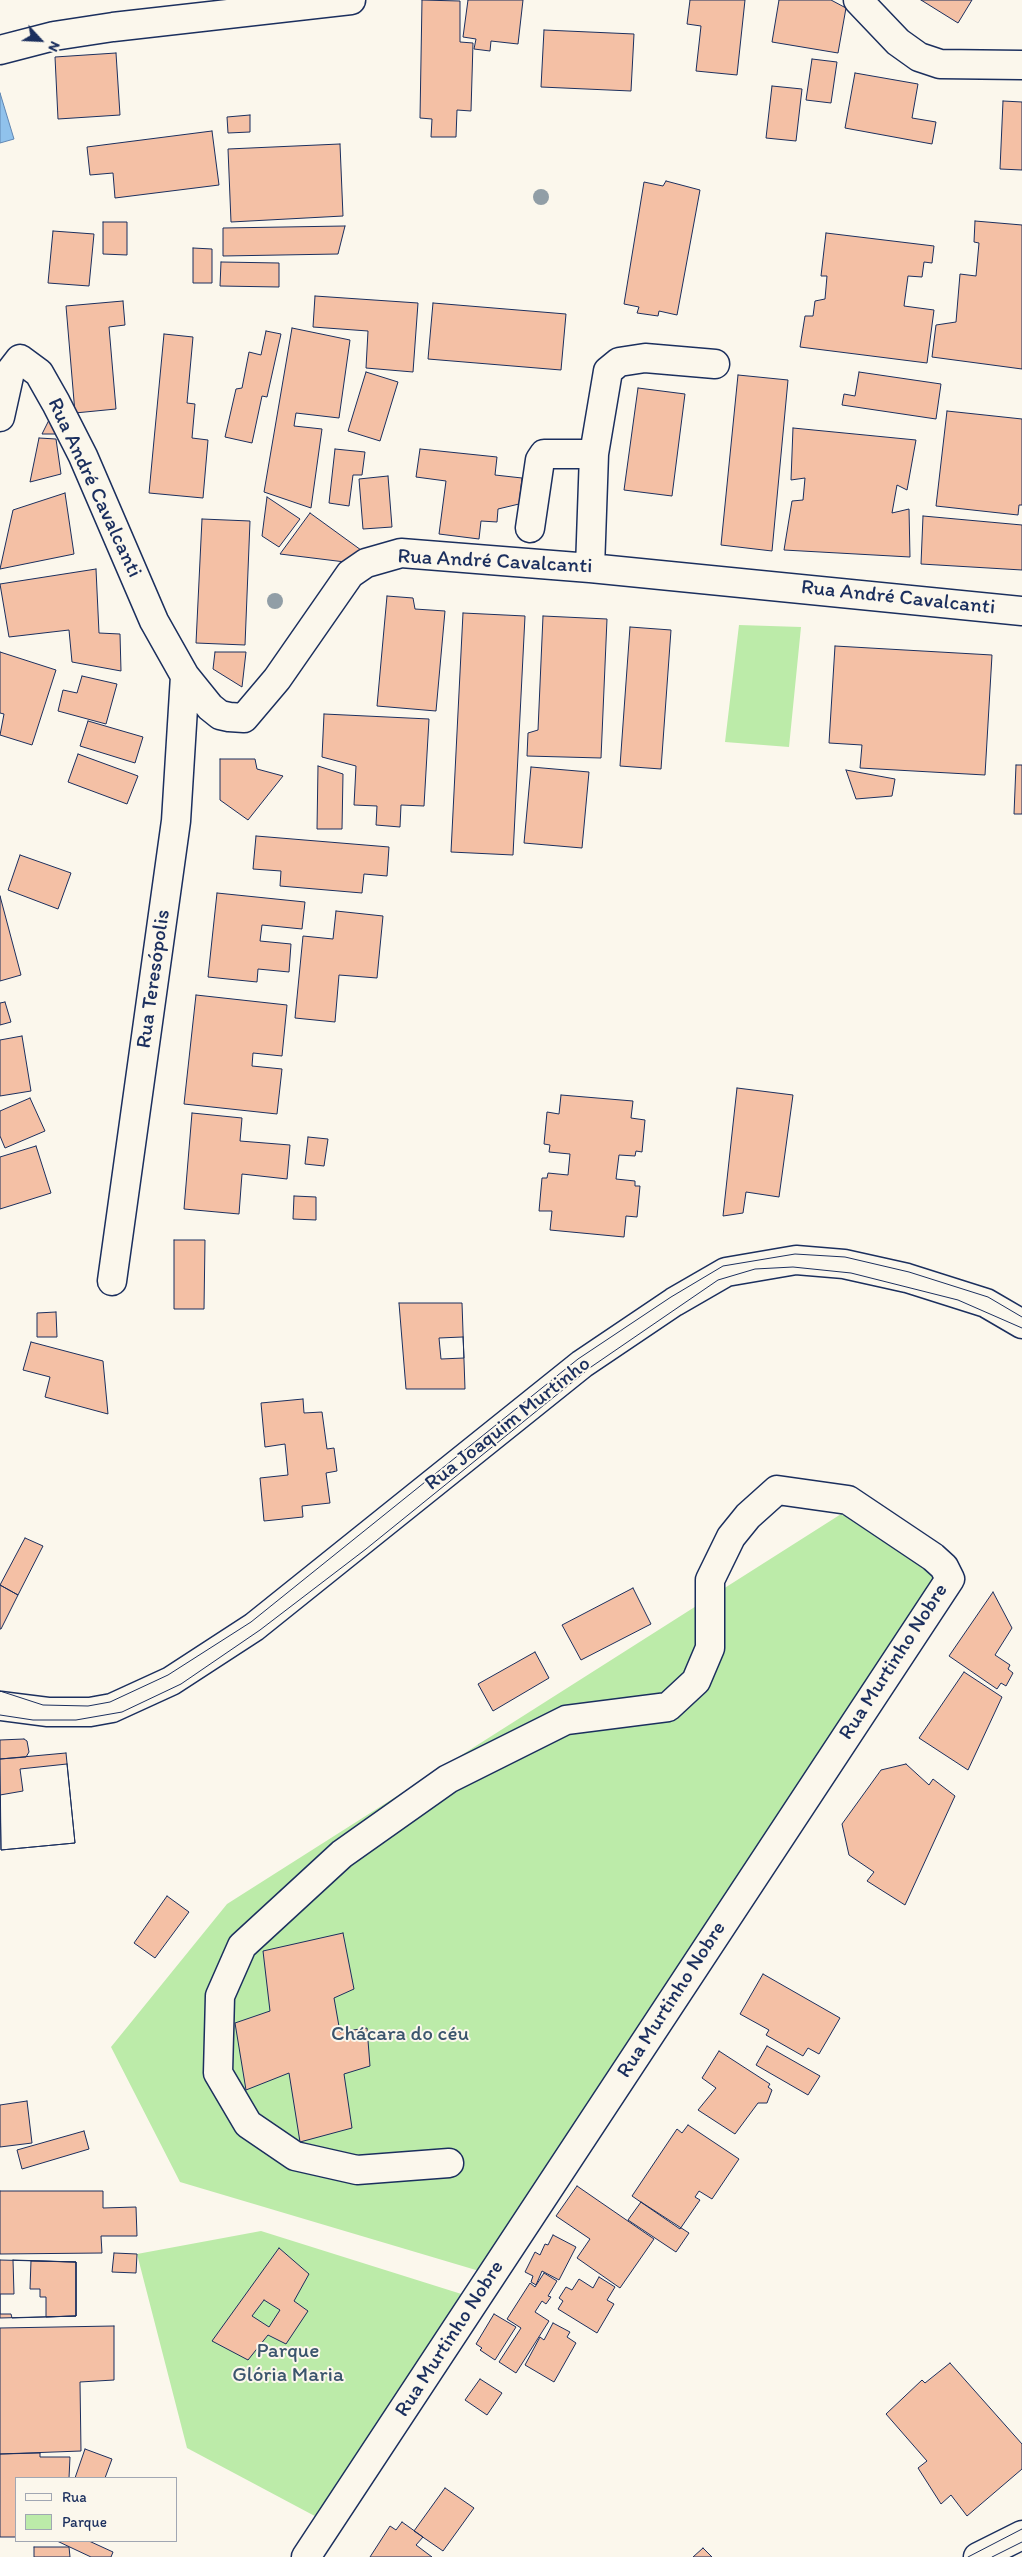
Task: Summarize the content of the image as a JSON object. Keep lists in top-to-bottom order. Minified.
{"streets":{"street":["Rua André Cavalcanti","Rua Teresópolis","Rua Joaquim Murtinho","Rua Murtinho Nobre"]},"crossings":[["Rua André Cavalcanti","Rua Teresópolis"]],"parks":["Chácara do céu","Parque Glória Maria"],"legend":["Rua","Parque"],"north":"bottom right"}
